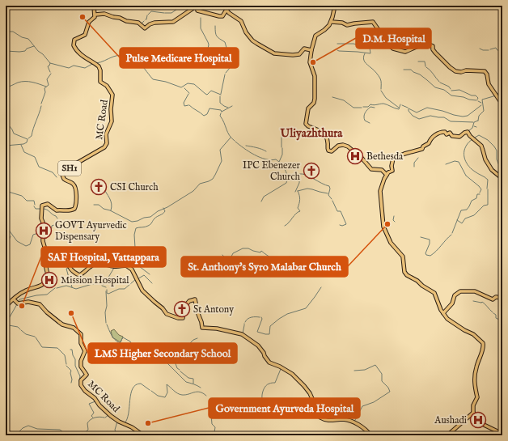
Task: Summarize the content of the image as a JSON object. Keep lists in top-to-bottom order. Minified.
{"streets":{"main road":["MC Road","SH1"]},"districts":["Uliyazhthura"],"places":{"other":["Pulse Medicare Hospital","D.M. Hospital","St. Anthony's Syro Malabar Church","SAF Hospital, Vattappara","LMS Higher Secondary School","Government Ayurveda Hospital"],"hospital":["Bethesda","GOVT Ayurvedic Dispensary","Mission Hospital","Aushadi"],"church":["IPC Ebenezer Church","CSI Church","St Antony"]}}
